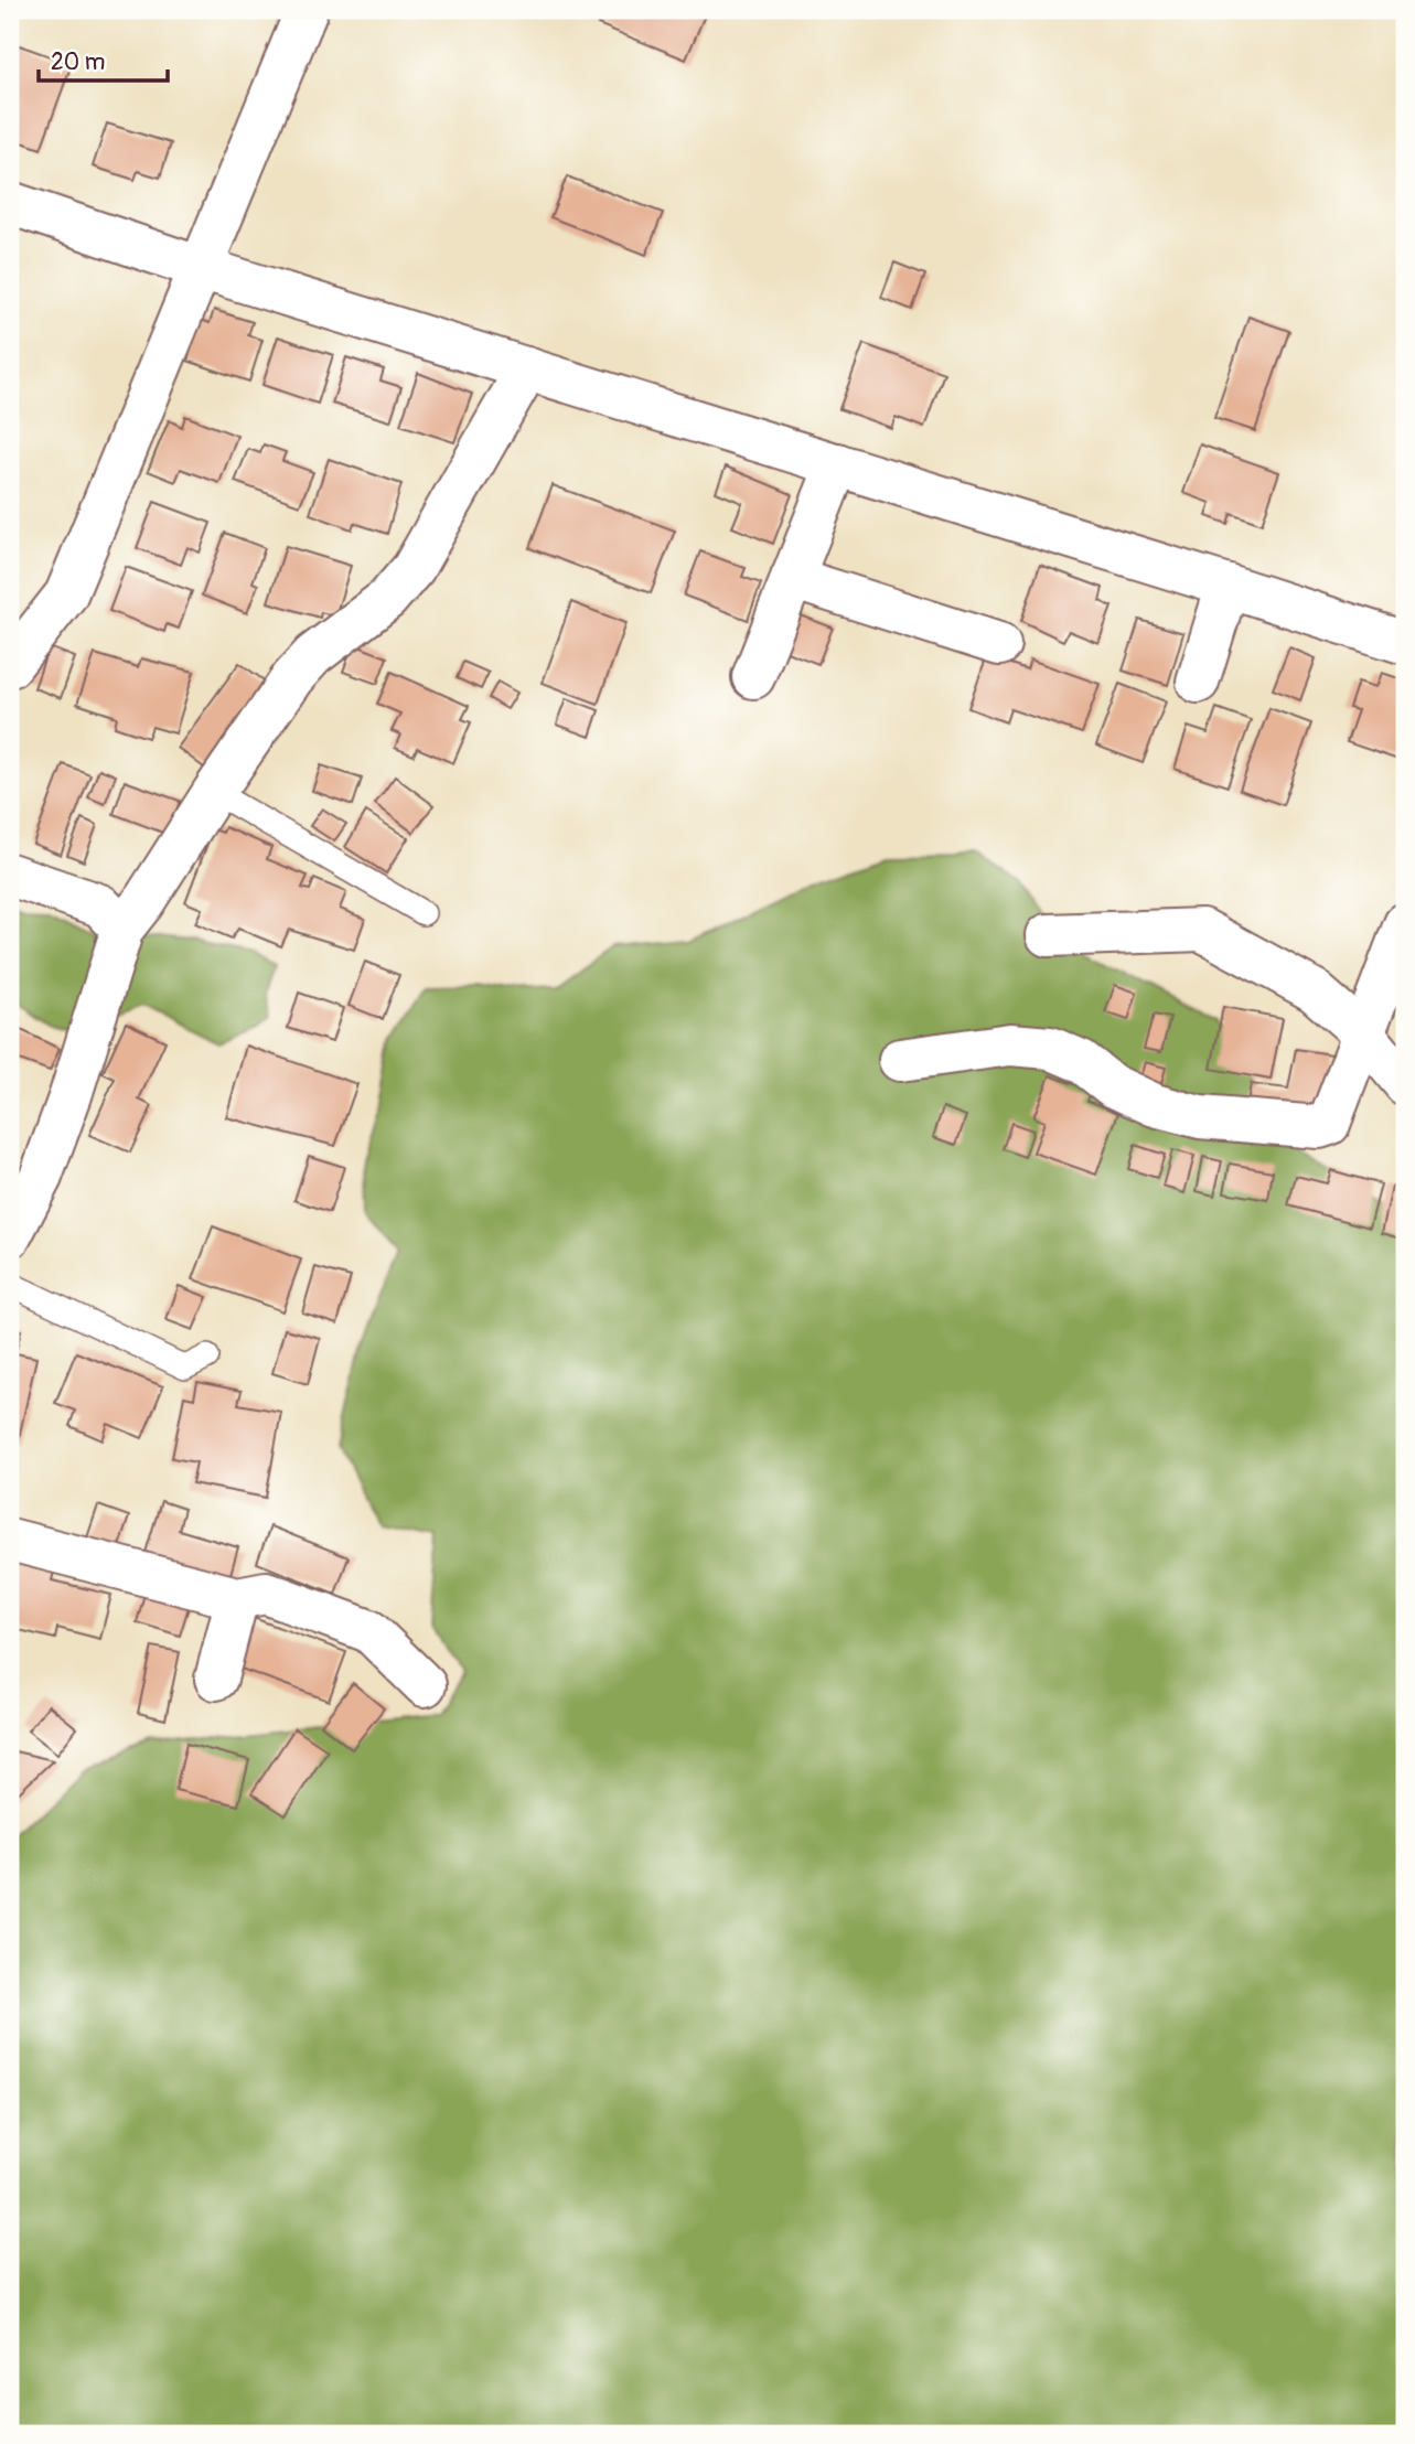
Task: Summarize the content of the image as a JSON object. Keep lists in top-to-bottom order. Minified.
{"scale_bar":"20 m"}
